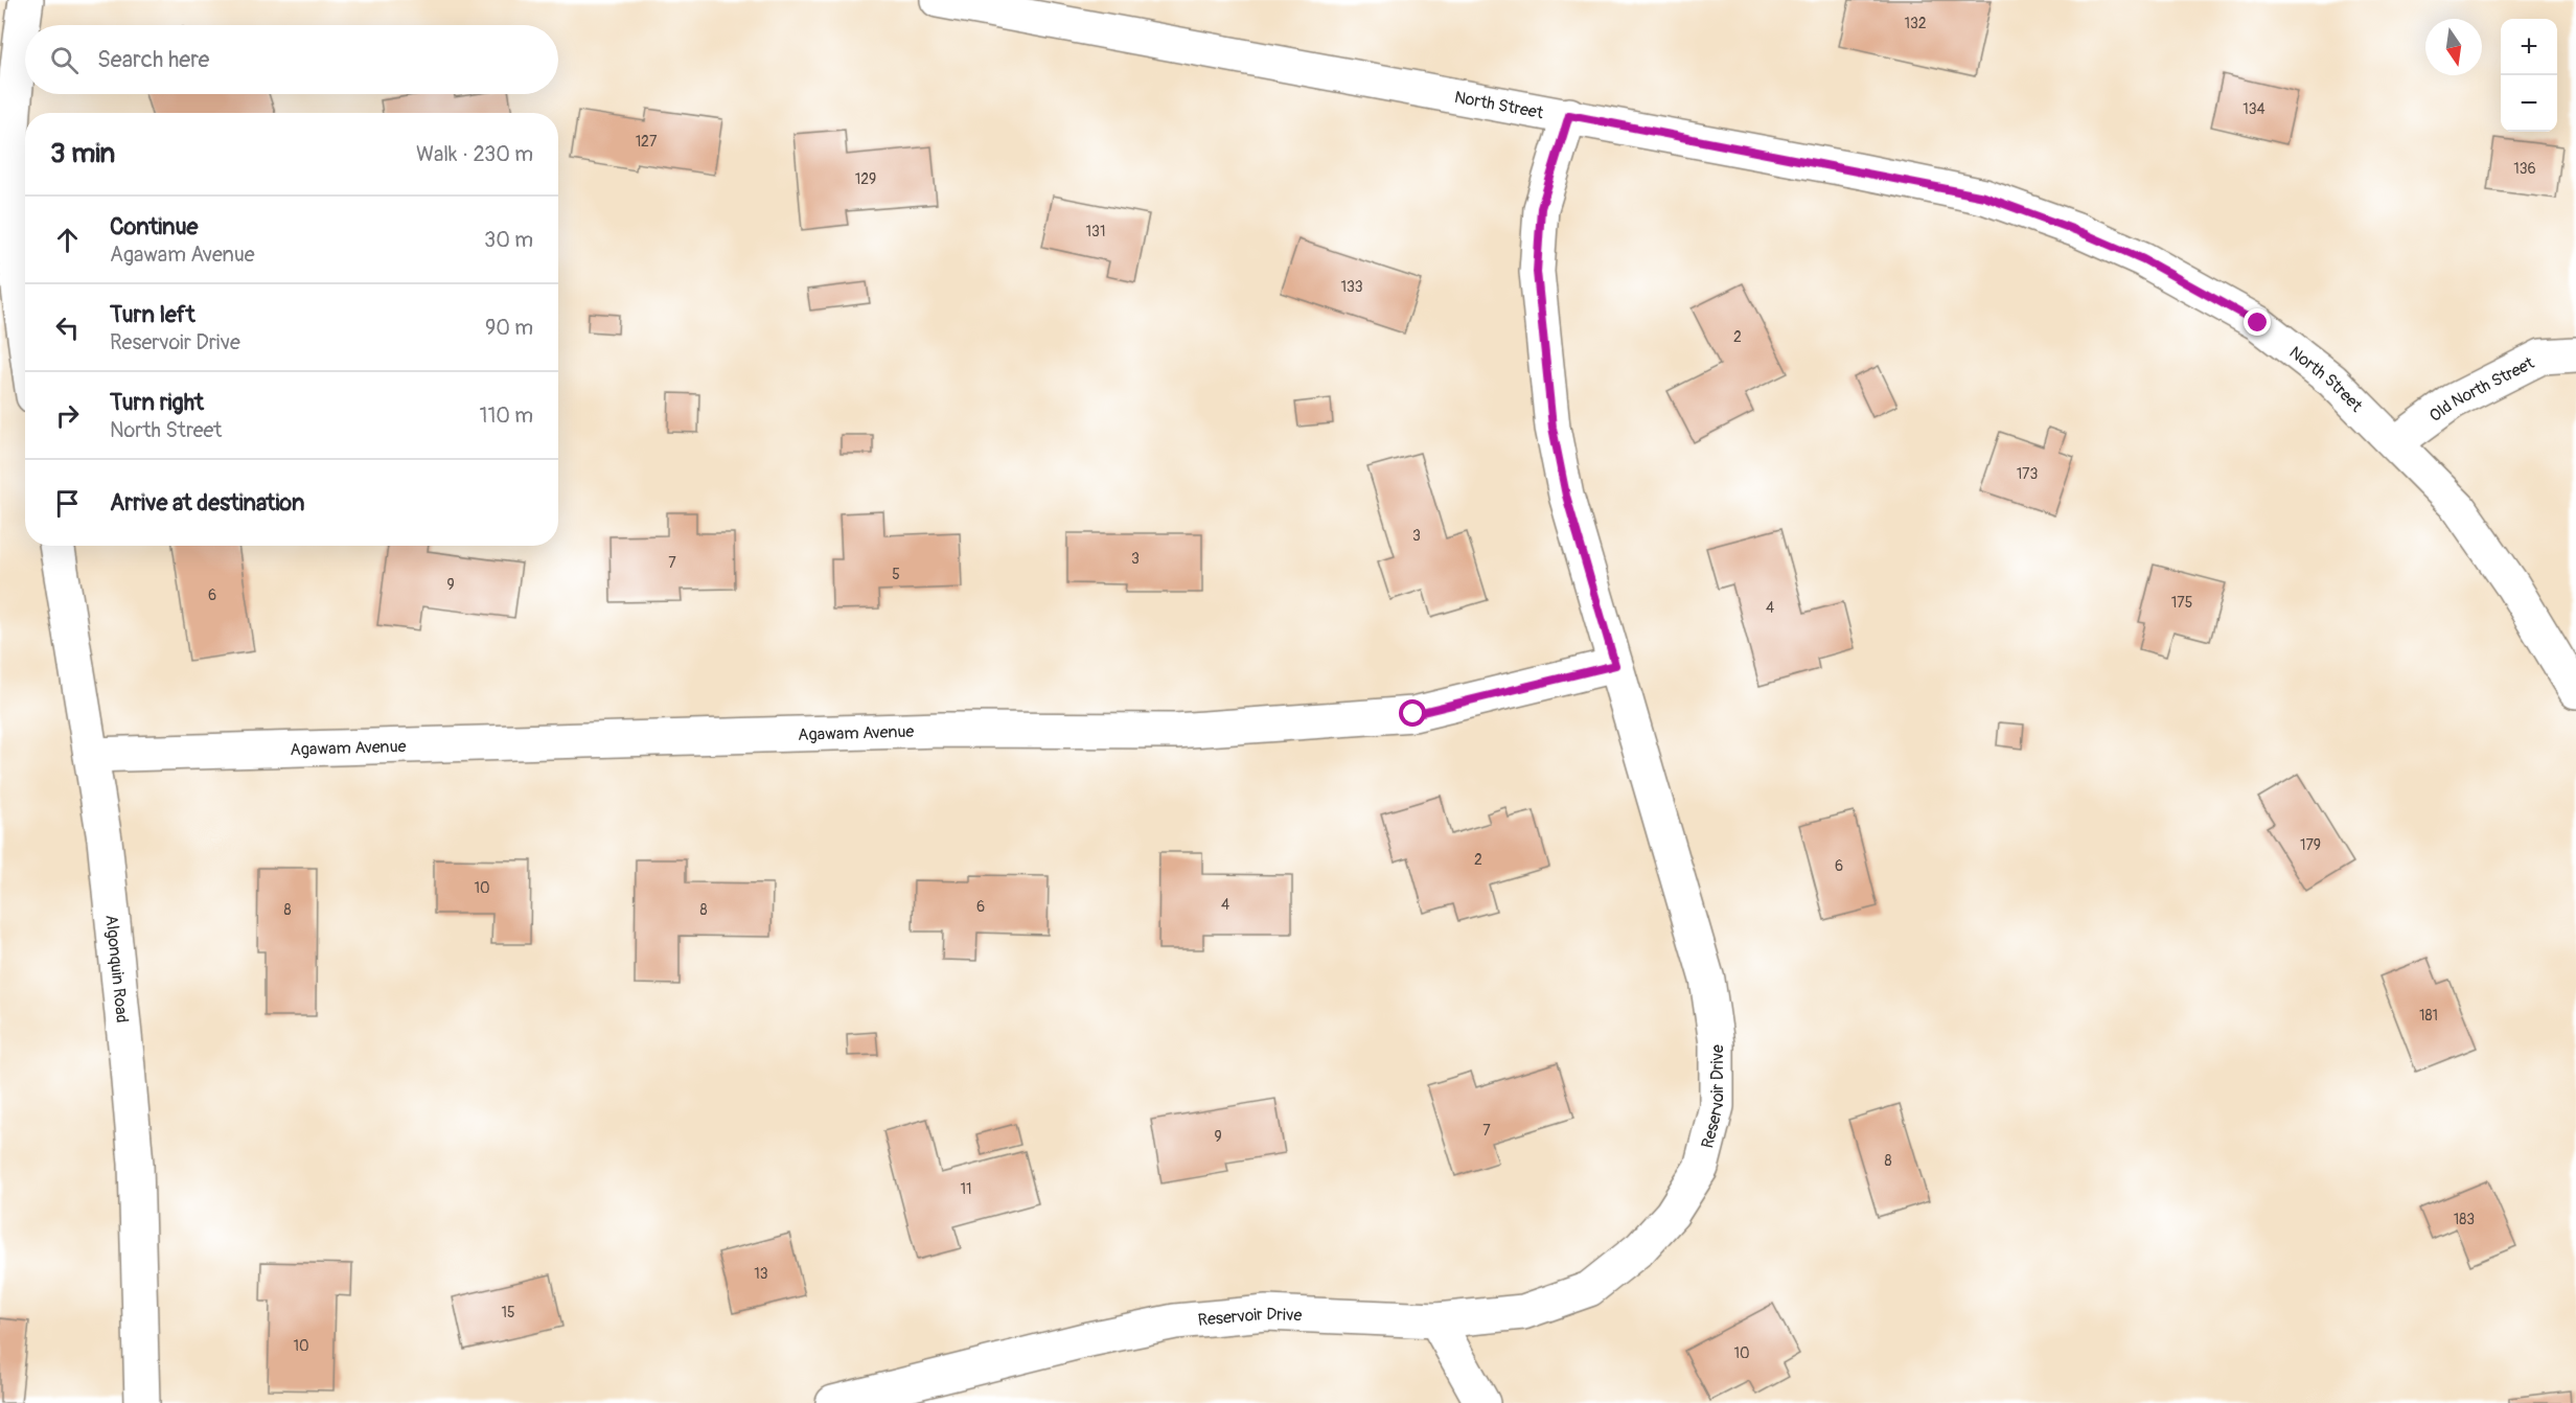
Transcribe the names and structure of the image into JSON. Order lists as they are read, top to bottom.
{
  "streets": {
    "street": [
      "North Street",
      "Old North Street",
      "Agawam Avenue",
      "Algonquin Road",
      "Reservoir Drive"
    ]
  },
  "crossings": [
    ["North Street", "Old North Street"],
    ["North Street", "Reservoir Drive"],
    ["Agawam Avenue", "Algonquin Road"],
    ["Agawam Avenue", "Reservoir Drive"]
  ],
  "house_numbers": [
    "132",
    "134",
    "127",
    "136",
    "129",
    "131",
    "133",
    "2",
    "173",
    "3",
    "3",
    "7",
    "5",
    "9",
    "6",
    "175",
    "4",
    "179",
    "2",
    "6",
    "10",
    "4",
    "6",
    "8",
    "8",
    "181",
    "7",
    "9",
    "8",
    "11",
    "183",
    "13",
    "15",
    "10",
    "10"
  ],
  "north": "bottom",
  "page": {
    "map_buttons": ["+", "−"],
    "search": "Search here",
    "heading": ["3 min", "Walk · 230 m"],
    "list": [
      ["Continue", "Agawam Avenue", "30 m"],
      ["Turn left", "Reservoir Drive", "90 m"],
      ["Turn right", "North Street", "110 m"],
      "Arrive at destination"
    ]
  }
}
